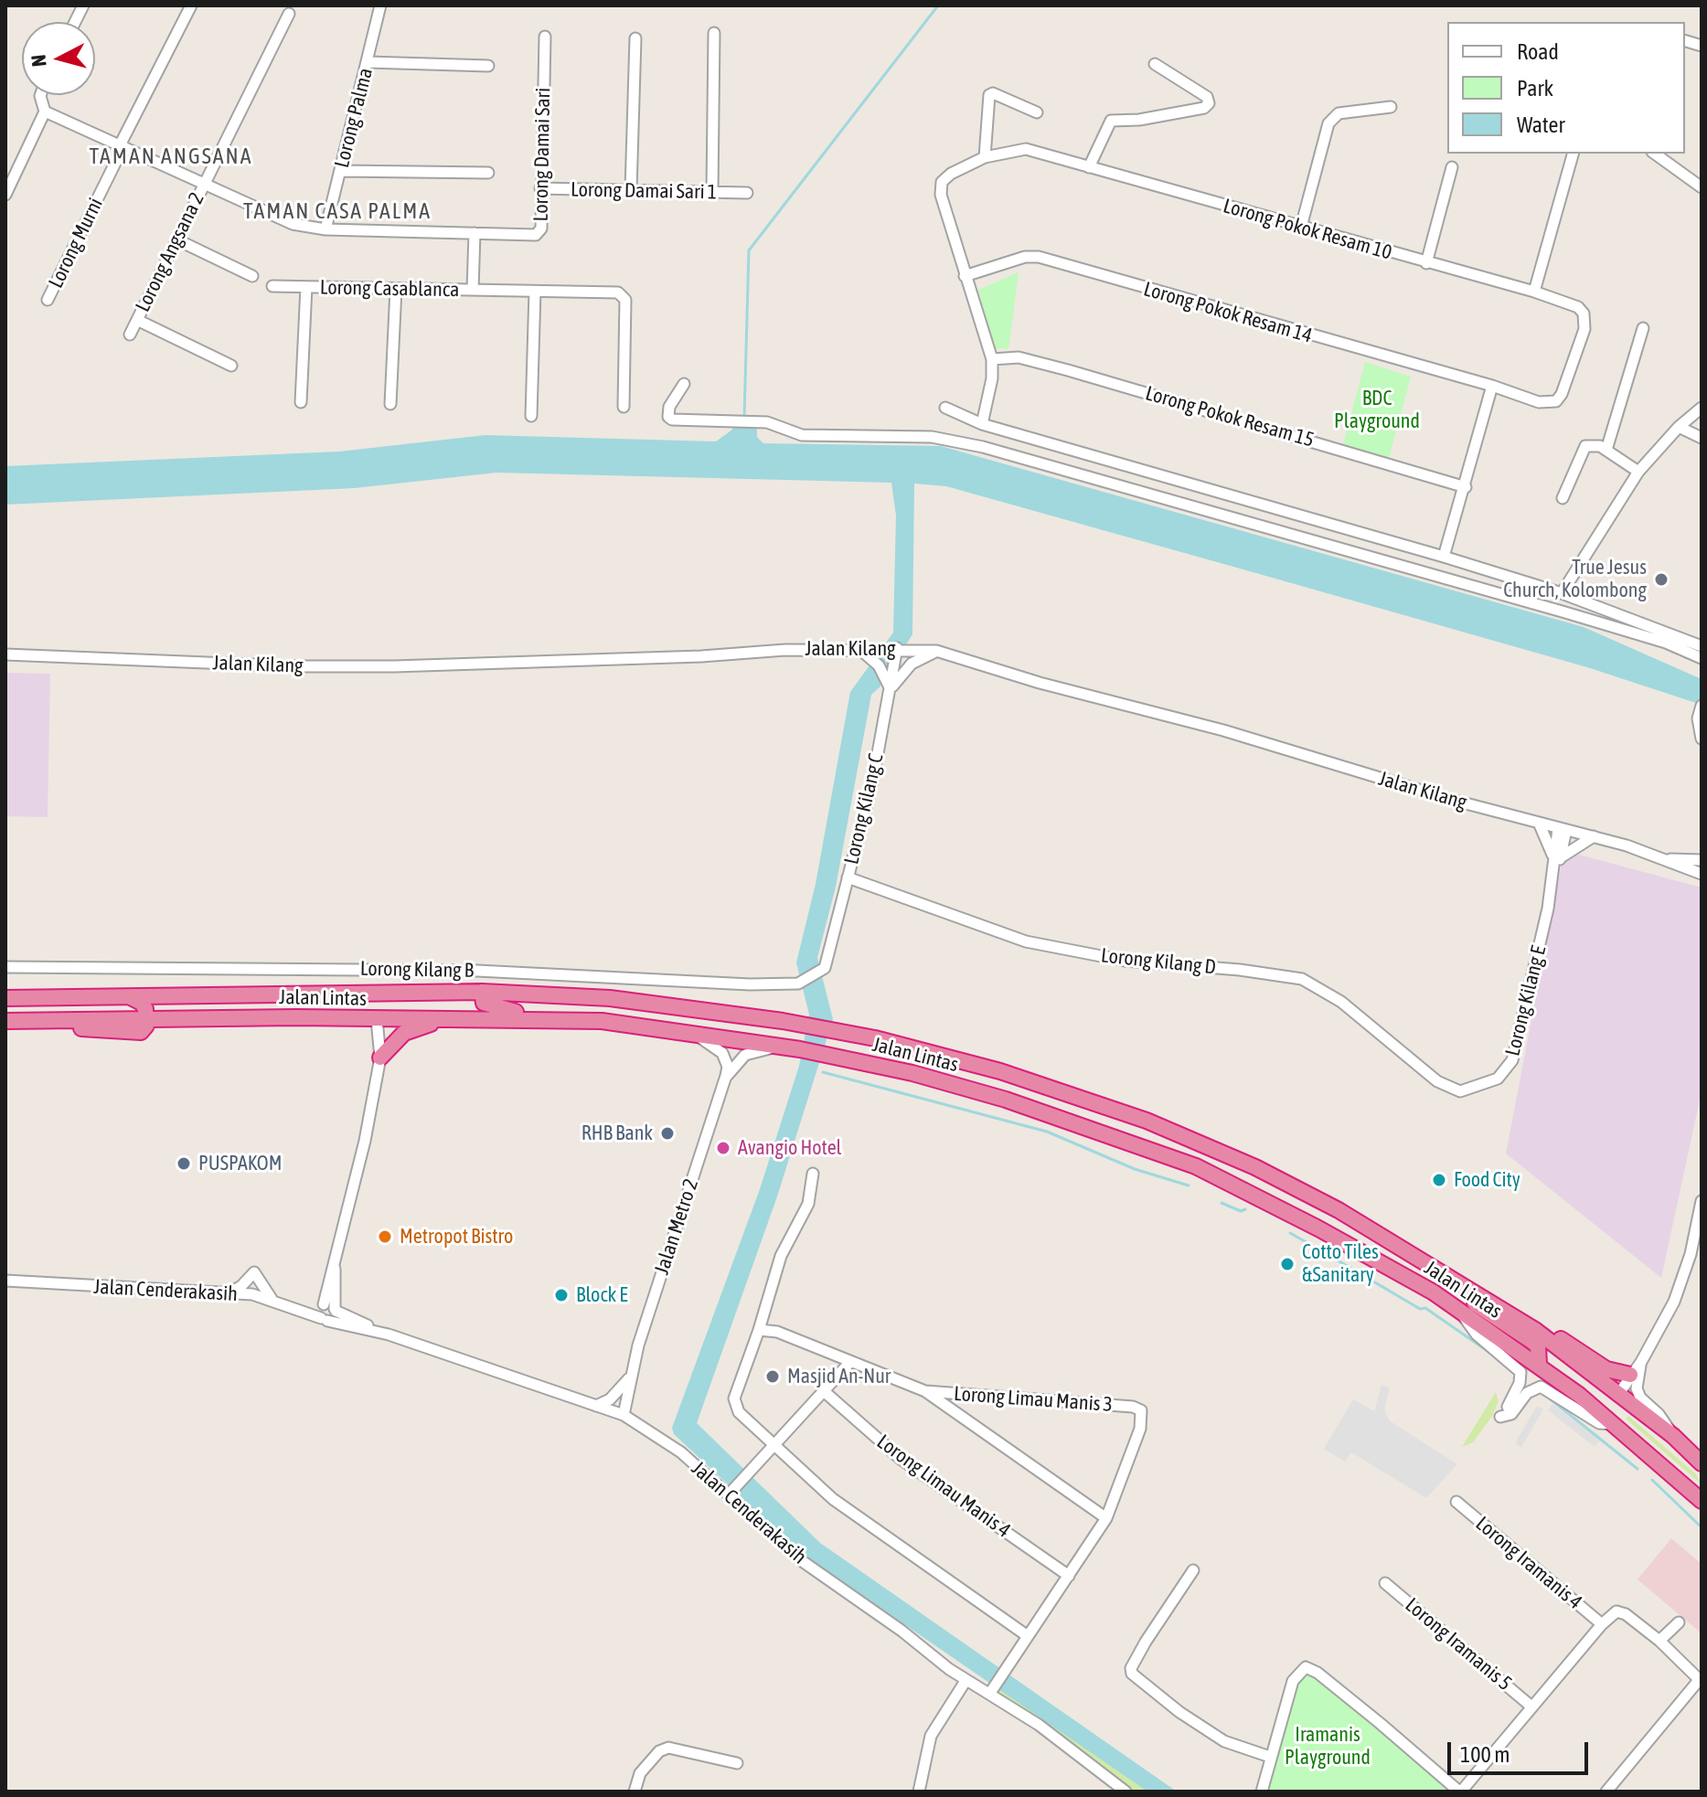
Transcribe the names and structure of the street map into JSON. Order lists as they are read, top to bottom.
{
  "streets": {
    "highway": ["Jalan Lintas"],
    "street": [
      "Lorong Palma",
      "Lorong Damai Sari",
      "Lorong Damai Sari 1",
      "Lorong Pokok Resam 10",
      "Lorong Murni",
      "Lorong Angsana 2",
      "Lorong Casablanca",
      "Lorong Pokok Resam 14",
      "Lorong Pokok Resam 15",
      "Jalan Kilang",
      "Lorong Kilang C",
      "Lorong Kilang D",
      "Lorong Kilang B",
      "Lorong Kilang E",
      "Jalan Metro 2",
      "Jalan Cenderakasih",
      "Lorong Limau Manis 3",
      "Lorong Limau Manis 4",
      "Lorong Iramanis 4",
      "Lorong Iramanis 5"
    ]
  },
  "crossings": [
    ["Lorong Palma", "Lorong Damai Sari"],
    ["Lorong Damai Sari", "Lorong Damai Sari 1"],
    ["Lorong Damai Sari", "Lorong Murni"],
    ["Lorong Damai Sari", "Lorong Angsana 2"],
    ["Lorong Damai Sari", "Lorong Casablanca"],
    ["Lorong Pokok Resam 10", "Lorong Pokok Resam 14"],
    ["Jalan Kilang", "Lorong Kilang C"],
    ["Jalan Kilang", "Lorong Kilang E"],
    ["Lorong Kilang C", "Lorong Kilang D"],
    ["Lorong Kilang C", "Lorong Kilang B"],
    ["Lorong Kilang D", "Lorong Kilang E"],
    ["Jalan Metro 2", "Jalan Cenderakasih"]
  ],
  "districts": ["TAMAN ANGSANA", "TAMAN CASA PALMA"],
  "parks": ["BDC Playground", "Iramanis Playground"],
  "places": [
    "True Jesus Church, Kolombong",
    "RHB Bank",
    "Avangio Hotel",
    "PUSPAKOM",
    "Food City",
    "Metropot Bistro",
    "Cotto Tiles &Sanitary",
    "Block E",
    "Masjid An-Nur"
  ],
  "legend": ["Road", "Park", "Water"],
  "scale_bar": "100 m",
  "north": "left"
}
